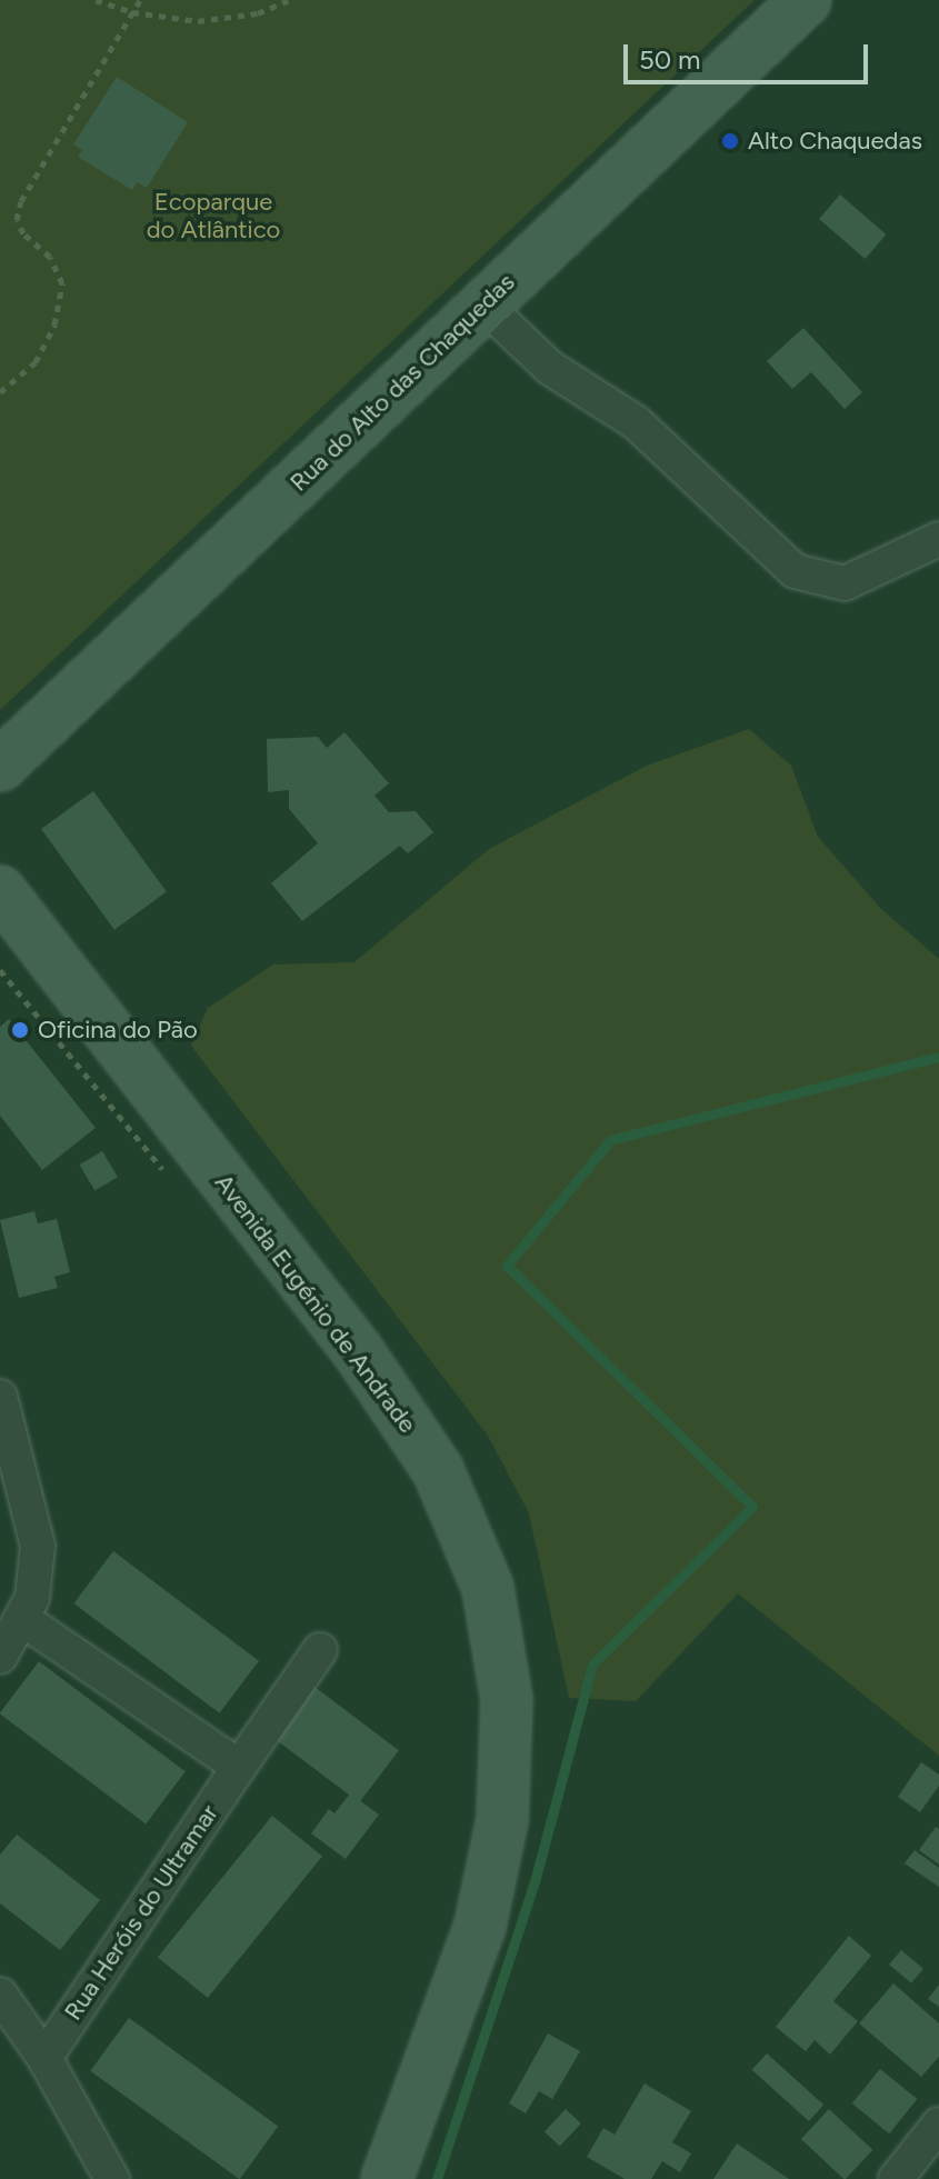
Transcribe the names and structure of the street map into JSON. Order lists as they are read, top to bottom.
{
  "streets": {
    "main road": ["Rua do Alto das Chaquedas", "Avenida Eugénio de Andrade"],
    "street": ["Rua Heróis do Ultramar"]
  },
  "parks": ["Ecoparque do Atlântico"],
  "places": ["Alto Chaquedas", "Oficina do Pão"],
  "scale_bar": "50 m"
}
